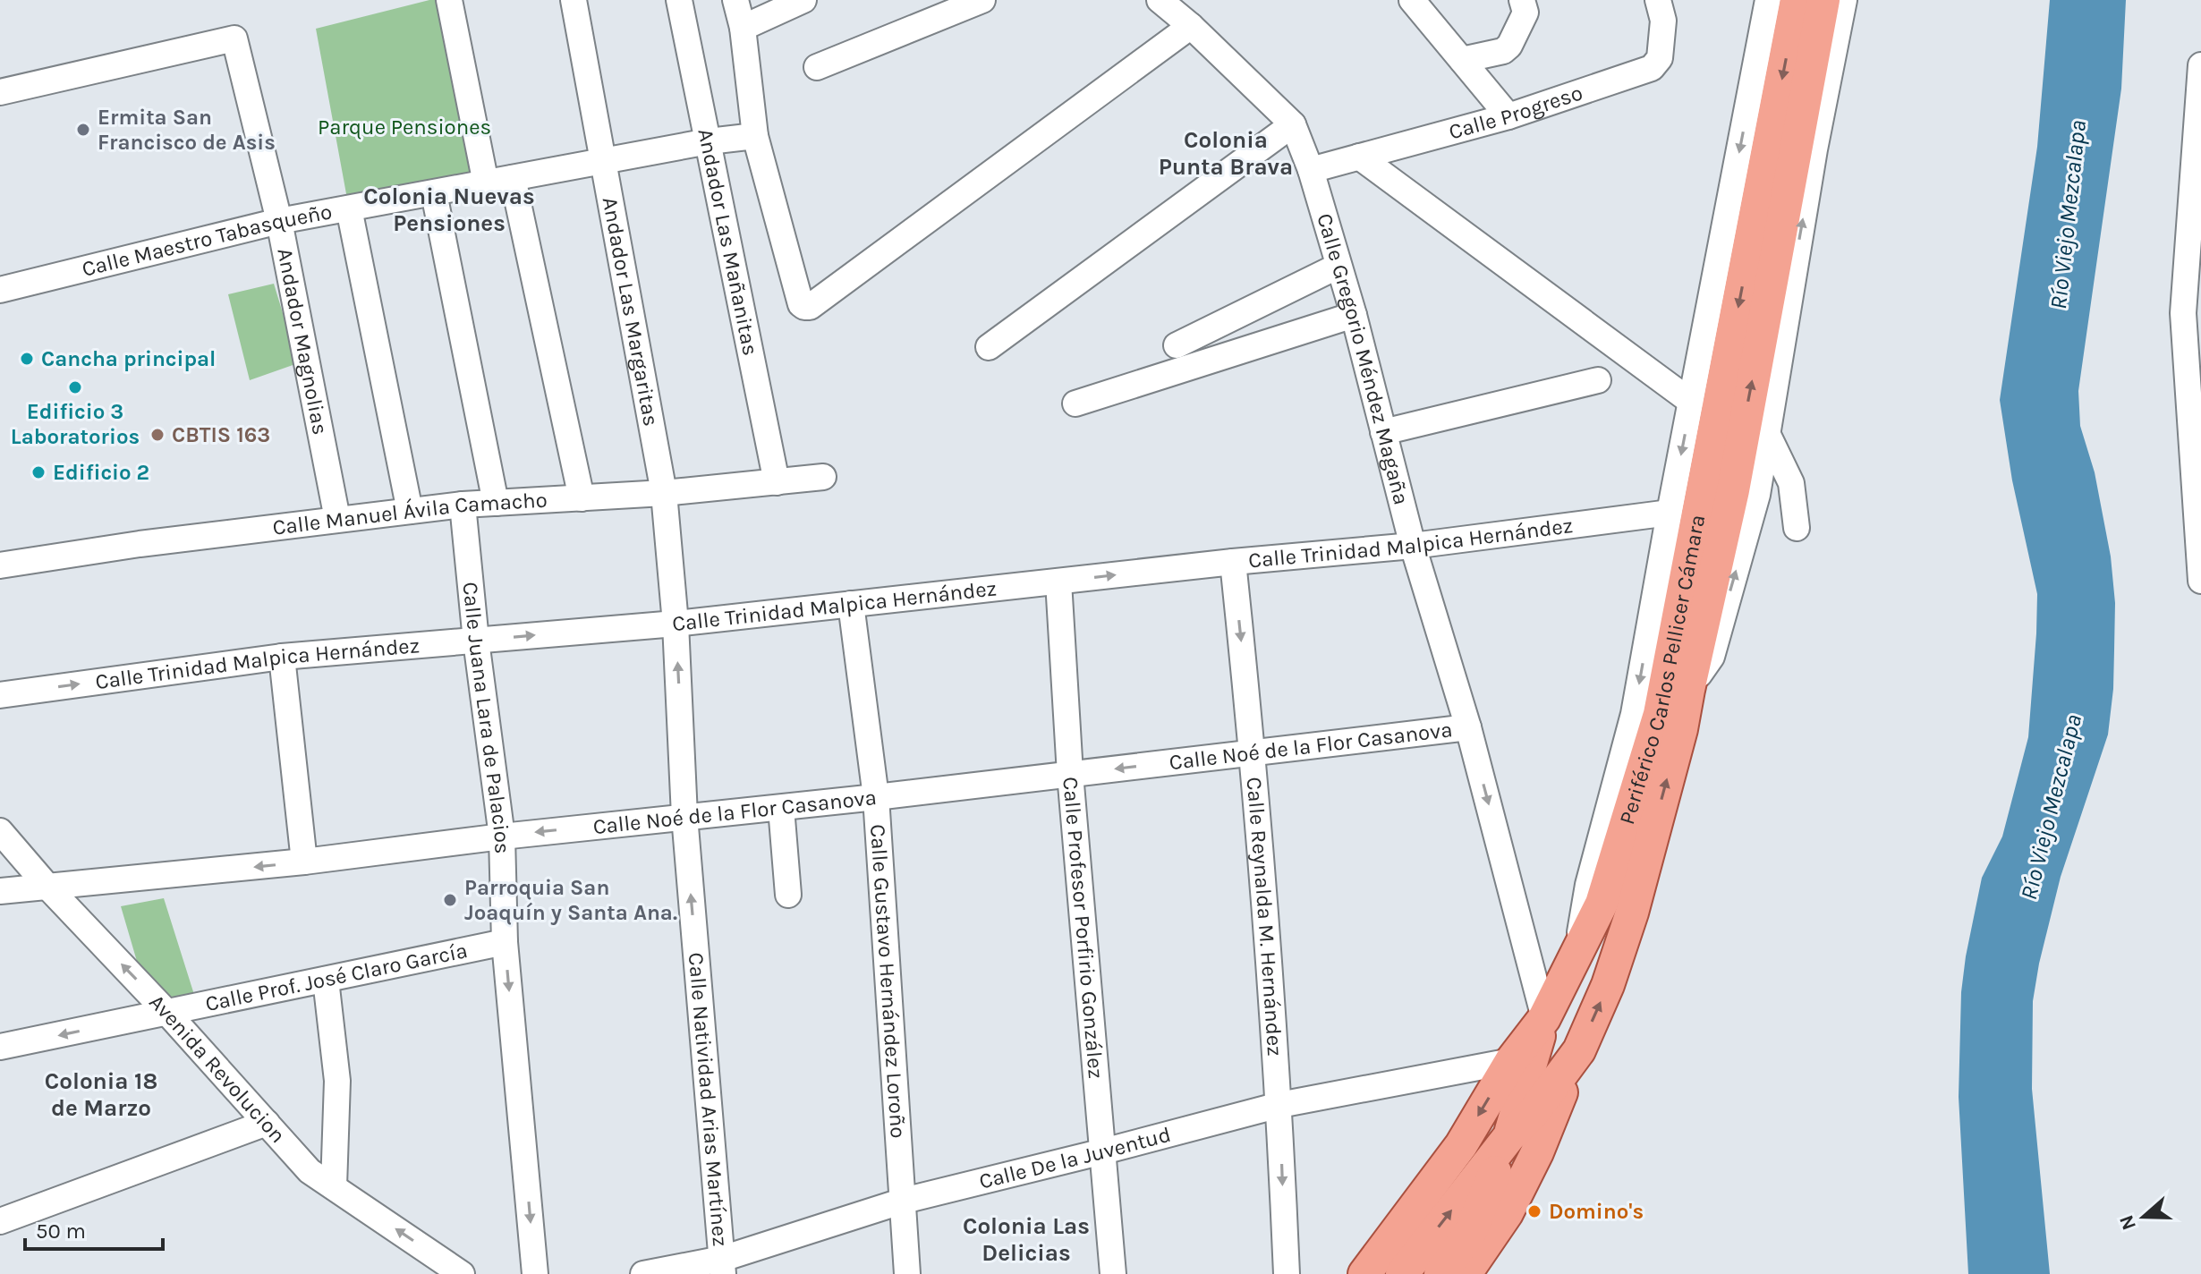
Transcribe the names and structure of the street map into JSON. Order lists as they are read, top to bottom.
{
  "streets": {
    "main road": ["Periférico Carlos Pellicer Cámara"],
    "street": [
      "Calle Progreso",
      "Calle Maestro Tabasqueño",
      "Andador Las Mañanitas",
      "Andador Las Margaritas",
      "Andador Magnolias",
      "Calle Gregorio Méndez Magaña",
      "Calle Manuel Ávila Camacho",
      "Calle Trinidad Malpica Hernández",
      "Calle Juana Lara de Palacios",
      "Calle Noé de la Flor Casanova",
      "Calle Reynalda M. Hernández",
      "Calle Profesor Porfirio González",
      "Calle Prof. José Claro García",
      "Calle Gustavo Hernández Loroño",
      "Avenida Revolucion",
      "Calle Natividad Arias Martínez",
      "Calle De la Juventud"
    ]
  },
  "crossings": [
    ["Calle Progreso", "Calle Gregorio Méndez Magaña"],
    ["Calle Maestro Tabasqueño", "Andador Las Mañanitas"],
    ["Calle Maestro Tabasqueño", "Andador Las Margaritas"],
    ["Calle Maestro Tabasqueño", "Andador Magnolias"],
    ["Andador Las Mañanitas", "Calle Manuel Ávila Camacho"],
    ["Andador Las Margaritas", "Calle Manuel Ávila Camacho"],
    ["Andador Las Margaritas", "Calle Trinidad Malpica Hernández"],
    ["Andador Las Margaritas", "Calle Natividad Arias Martínez"],
    ["Andador Magnolias", "Calle Manuel Ávila Camacho"],
    ["Calle Gregorio Méndez Magaña", "Calle Trinidad Malpica Hernández"],
    ["Calle Gregorio Méndez Magaña", "Periférico Carlos Pellicer Cámara"],
    ["Calle Gregorio Méndez Magaña", "Calle Noé de la Flor Casanova"],
    ["Calle Manuel Ávila Camacho", "Calle Juana Lara de Palacios"],
    ["Calle Trinidad Malpica Hernández", "Calle Juana Lara de Palacios"],
    ["Calle Trinidad Malpica Hernández", "Calle Reynalda M. Hernández"],
    ["Calle Trinidad Malpica Hernández", "Calle Profesor Porfirio González"],
    ["Calle Trinidad Malpica Hernández", "Calle Gustavo Hernández Loroño"],
    ["Calle Trinidad Malpica Hernández", "Calle Natividad Arias Martínez"],
    ["Periférico Carlos Pellicer Cámara", "Calle De la Juventud"],
    ["Calle Juana Lara de Palacios", "Calle Noé de la Flor Casanova"],
    ["Calle Juana Lara de Palacios", "Calle Prof. José Claro García"],
    ["Calle Noé de la Flor Casanova", "Calle Reynalda M. Hernández"],
    ["Calle Noé de la Flor Casanova", "Calle Profesor Porfirio González"],
    ["Calle Noé de la Flor Casanova", "Calle Gustavo Hernández Loroño"],
    ["Calle Noé de la Flor Casanova", "Avenida Revolucion"],
    ["Calle Noé de la Flor Casanova", "Calle Natividad Arias Martínez"],
    ["Calle Reynalda M. Hernández", "Calle De la Juventud"],
    ["Calle Profesor Porfirio González", "Calle De la Juventud"],
    ["Calle Prof. José Claro García", "Avenida Revolucion"],
    ["Calle Gustavo Hernández Loroño", "Calle De la Juventud"],
    ["Calle Natividad Arias Martínez", "Calle De la Juventud"]
  ],
  "one_way": [
    "Calle Trinidad Malpica Hernández",
    "Calle Noé de la Flor Casanova",
    "Calle Reynalda M. Hernández",
    "Avenida Revolucion",
    "Calle Natividad Arias Martínez"
  ],
  "districts": [
    "Colonia Punta Brava",
    "Colonia Nuevas Pensiones",
    "Colonia 18 de Marzo",
    "Colonia Las Delicias"
  ],
  "water": ["Río Viejo Mezcalapa"],
  "parks": ["Parque Pensiones"],
  "places": [
    "Ermita San Francisco de Asis",
    "Cancha principal",
    "Edificio 3 Laboratorios",
    "CBTIS 163",
    "Edificio 2",
    "Parroquia San Joaquín y Santa Ana.",
    "Domino's"
  ],
  "scale_bar": "50 m",
  "north": "left"
}
